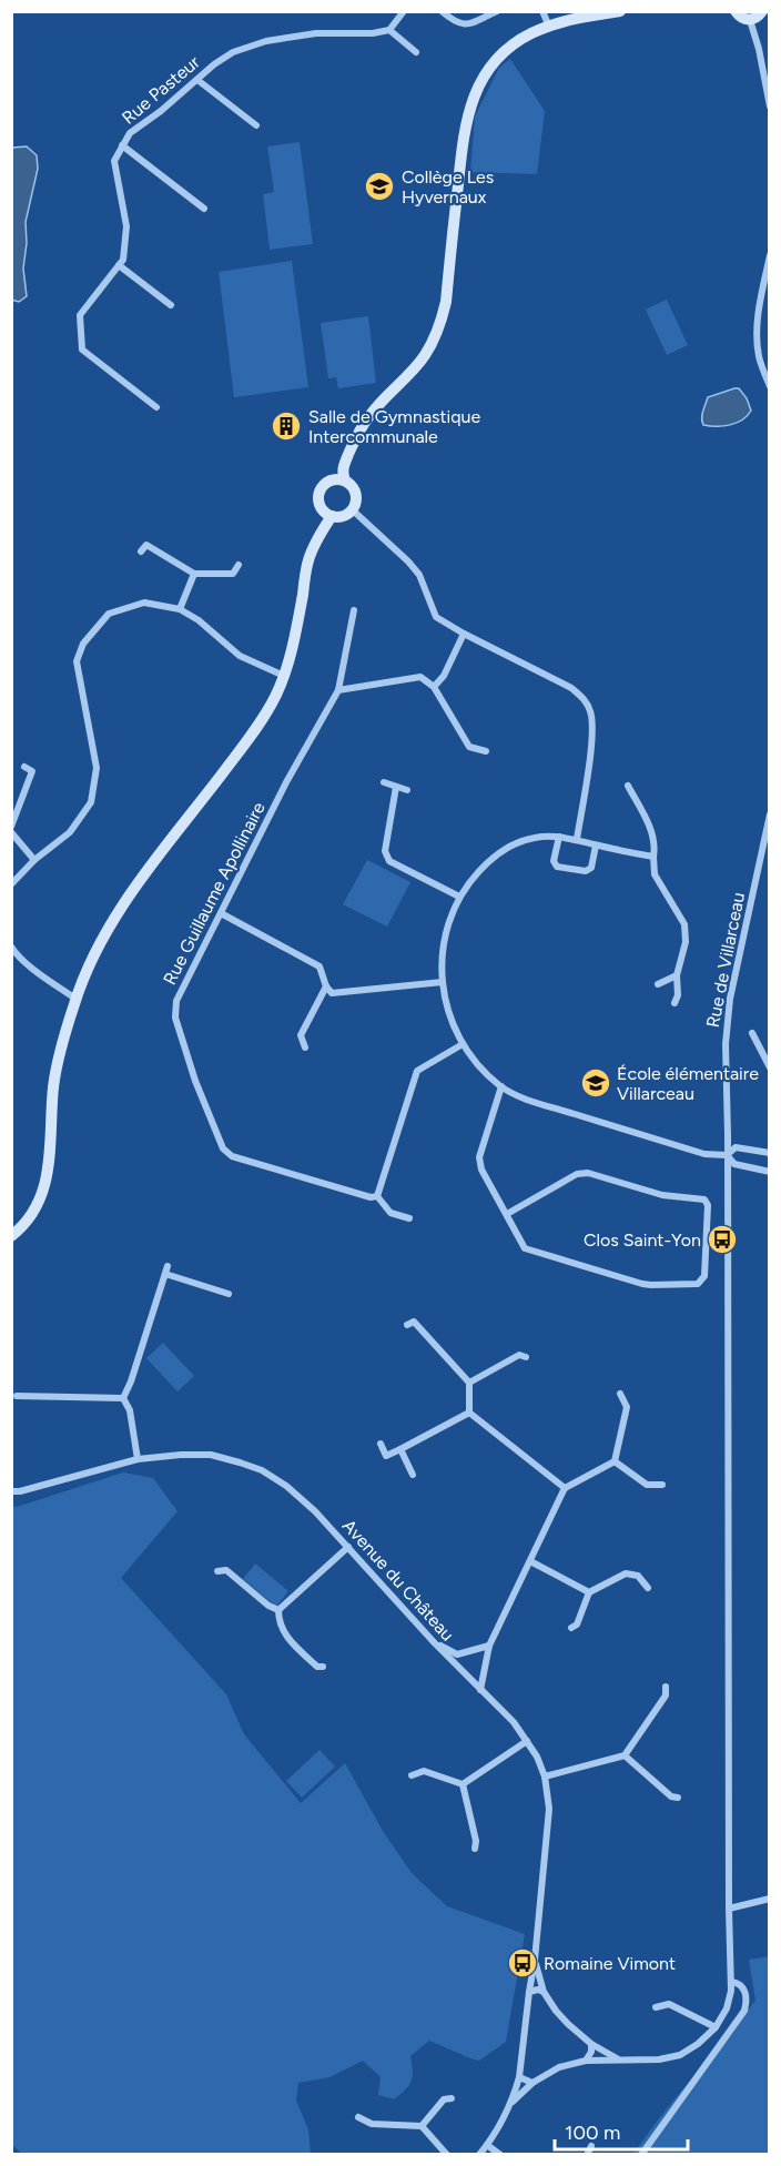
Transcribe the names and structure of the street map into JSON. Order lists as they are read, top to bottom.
{
  "streets": {
    "street": [
      "Rue Pasteur",
      "Rue Guillaume Apollinaire",
      "Rue de Villarceau",
      "Avenue du Château"
    ]
  },
  "places": {
    "school or university": ["Collège Les Hyvernaux", "École élémentaire Villarceau"],
    "building": ["Salle de Gymnastique Intercommunale"],
    "bus stop": ["Clos Saint-Yon", "Romaine Vimont"]
  },
  "scale_bar": "100 m"
}
